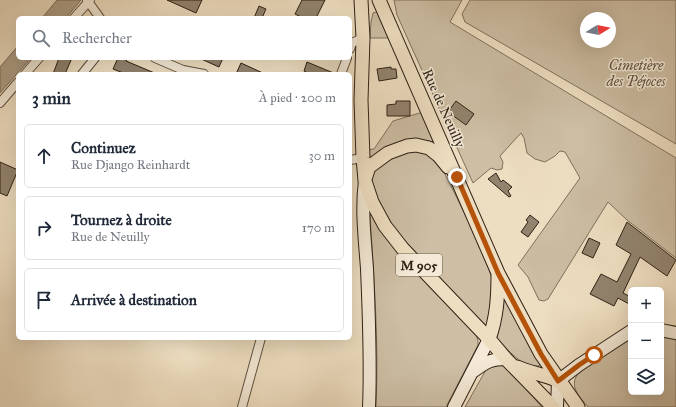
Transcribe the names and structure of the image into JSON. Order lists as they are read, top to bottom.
{
  "streets": {
    "main road": ["Rue de Neuilly", "M 905"]
  },
  "crossings": [
    ["Rue de Neuilly", "M 905"]
  ],
  "parks": ["Cimetière des Péjoces"],
  "north": "right",
  "page": {
    "search": "Rechercher",
    "heading": ["3 min", "À pied · 200 m"],
    "list": [
      ["Continuez", "Rue Django Reinhardt", "30 m"],
      ["Tournez à droite", "Rue de Neuilly", "170 m"],
      "Arrivée à destination"
    ],
    "map_buttons": ["+", "−"]
  }
}
